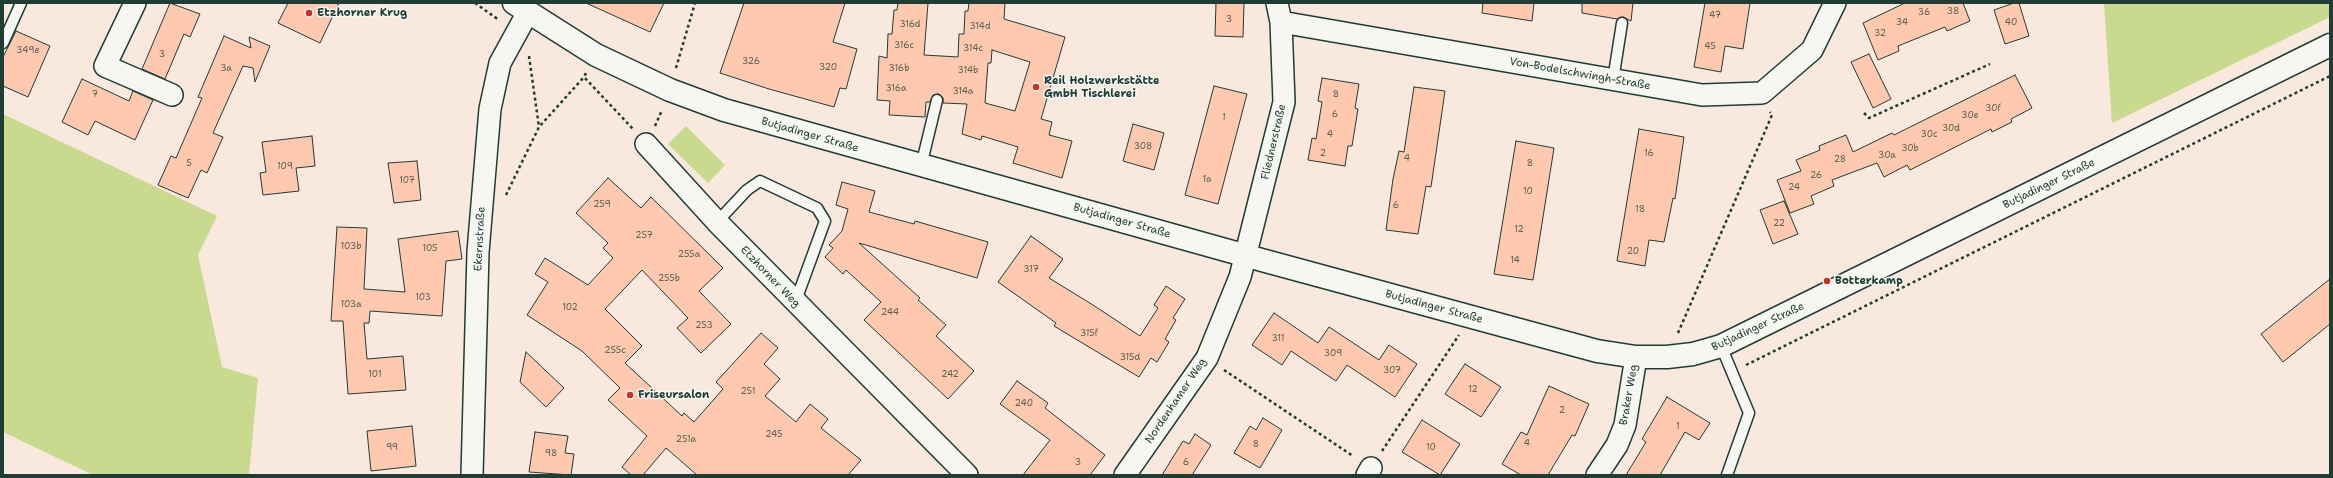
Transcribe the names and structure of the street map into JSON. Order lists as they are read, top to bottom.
{
  "streets": {
    "street": [
      "Von-Bodelschwingh-Straße",
      "Butjadinger Straße",
      "Fliednerstraße",
      "Ekernstraße",
      "Etzhorner Weg",
      "Braker Weg",
      "Nordenhamer Weg"
    ]
  },
  "crossings": [
    ["Von-Bodelschwingh-Straße", "Fliednerstraße"],
    ["Butjadinger Straße", "Fliednerstraße"],
    ["Butjadinger Straße", "Ekernstraße"],
    ["Butjadinger Straße", "Braker Weg"],
    ["Butjadinger Straße", "Nordenhamer Weg"],
    ["Fliednerstraße", "Nordenhamer Weg"]
  ],
  "places": [
    "Etzhorner Krug",
    "Reil Holzwerkstätte GmbH Tischlerei",
    "Botterkamp",
    "Friseursalon"
  ],
  "house_numbers": [
    "38",
    "36",
    "47",
    "3",
    "34",
    "40",
    "316d",
    "314d",
    "32",
    "316c",
    "45",
    "314c",
    "349e",
    "3",
    "326",
    "320",
    "3a",
    "316b",
    "314b",
    "316a",
    "314a",
    "7",
    "8",
    "30f",
    "6",
    "30e",
    "1",
    "30d",
    "4",
    "30c",
    "308",
    "30b",
    "2",
    "16",
    "30a",
    "4",
    "28",
    "5",
    "8",
    "109",
    "26",
    "1a",
    "107",
    "24",
    "10",
    "259",
    "6",
    "18",
    "22",
    "12",
    "257",
    "103b",
    "105",
    "20",
    "255a",
    "14",
    "317",
    "255b",
    "103",
    "103a",
    "102",
    "244",
    "253",
    "315f",
    "311",
    "255c",
    "309",
    "315d",
    "307",
    "101",
    "242",
    "12",
    "251",
    "240",
    "2",
    "1",
    "245",
    "251a",
    "4",
    "8",
    "99",
    "10",
    "98",
    "3",
    "6"
  ]
}
